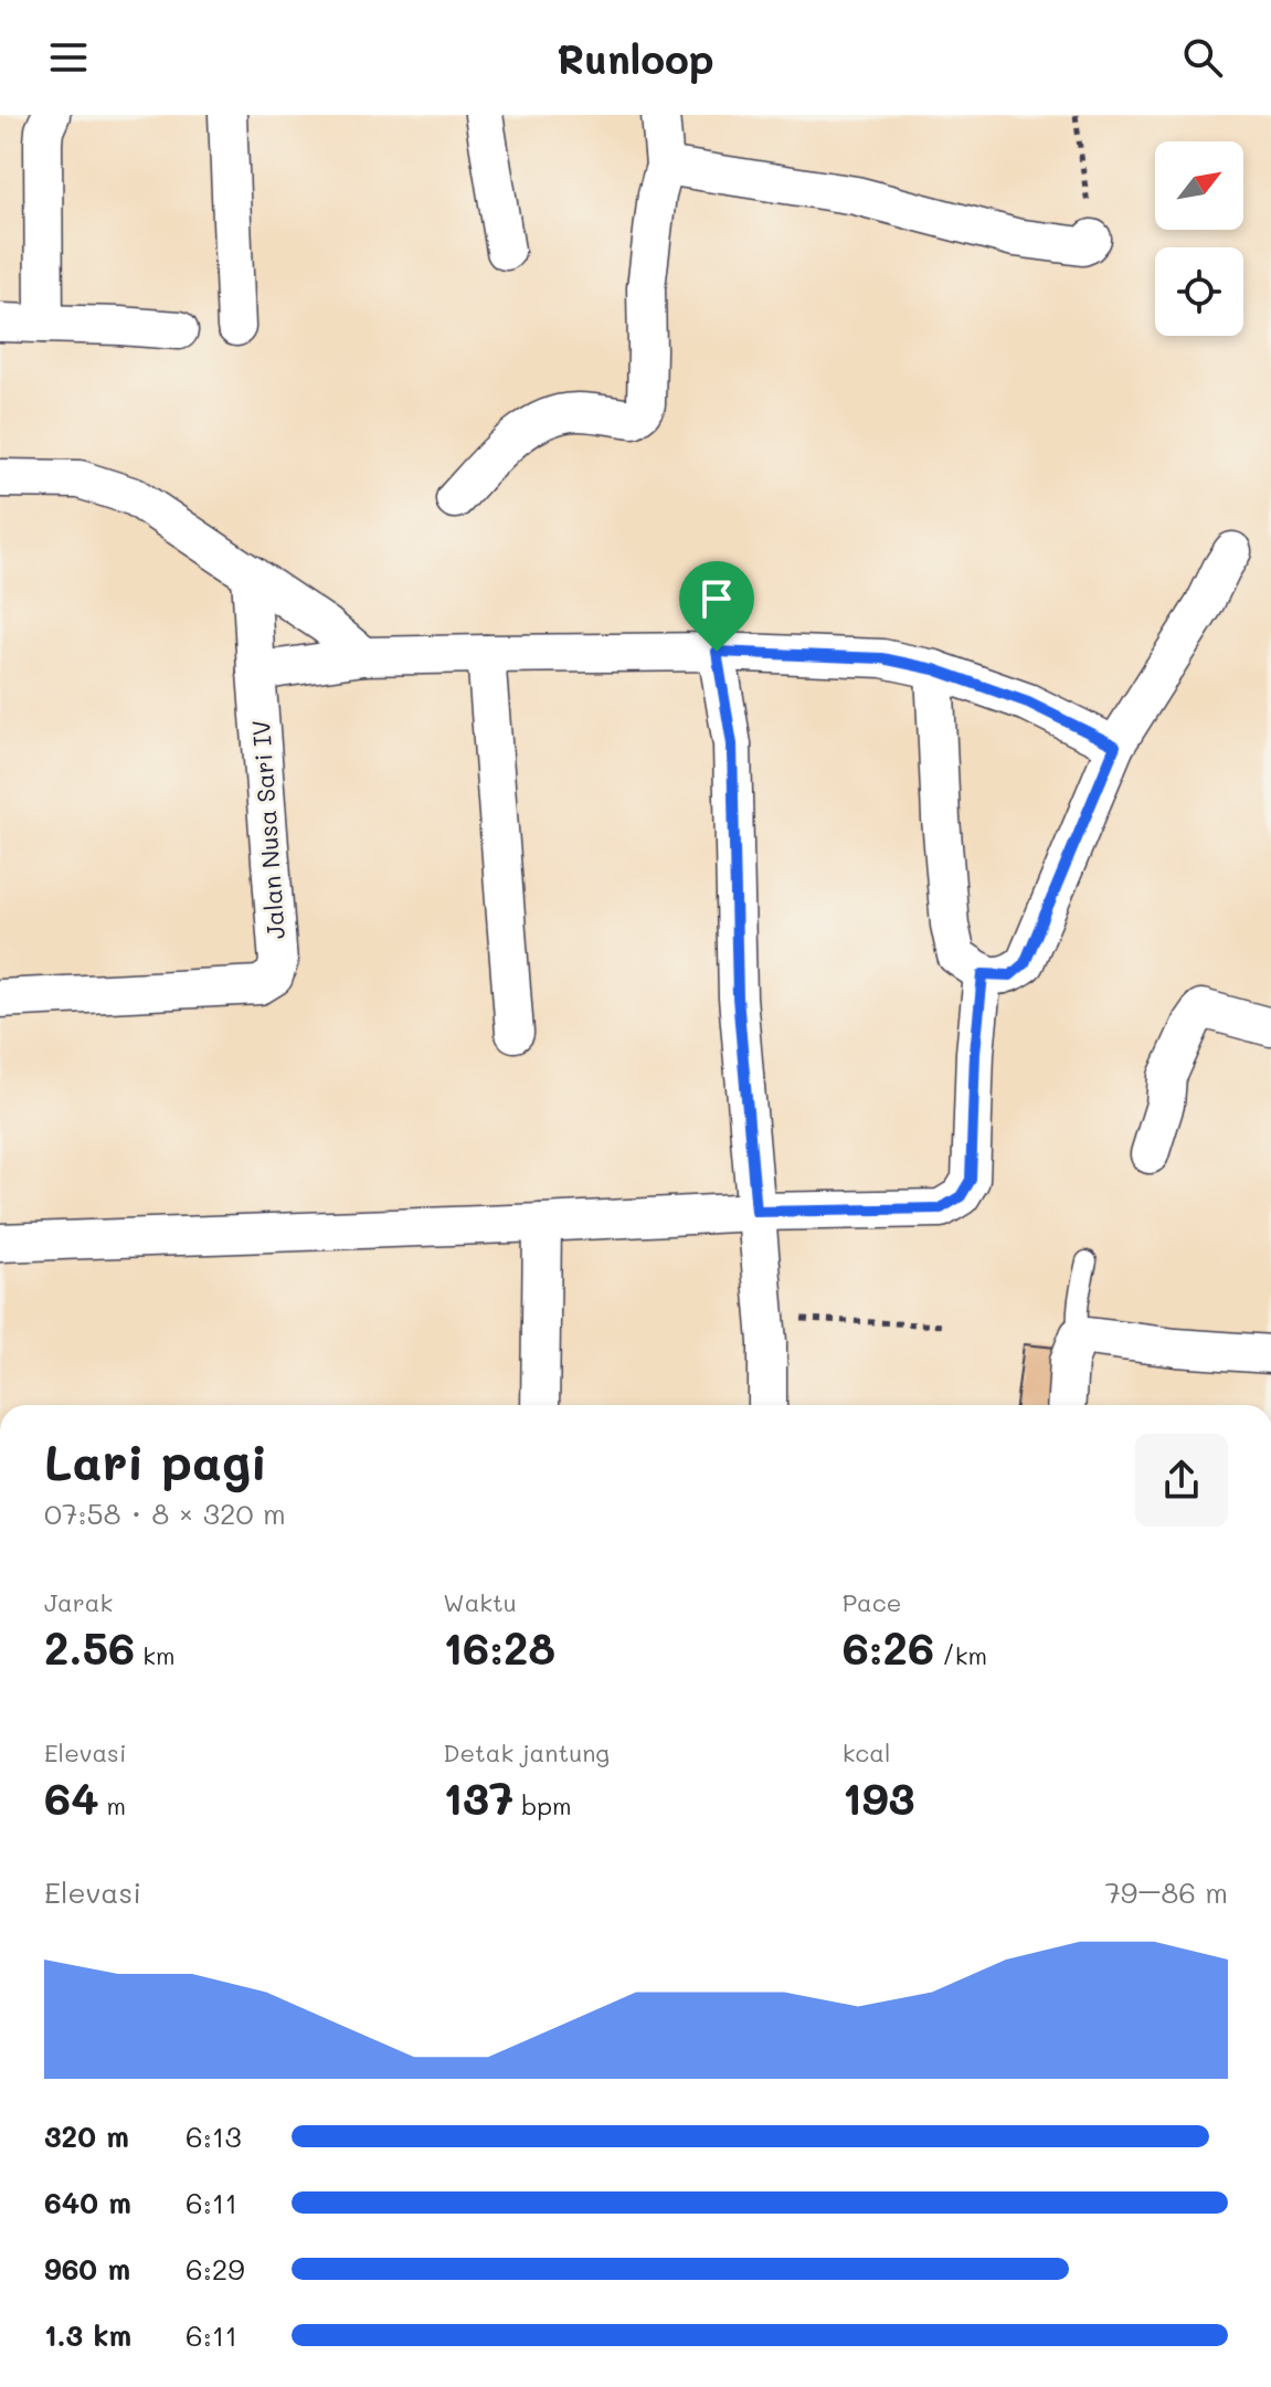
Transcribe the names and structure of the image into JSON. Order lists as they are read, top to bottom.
{
  "streets": {
    "street": ["Jalan Nusa Sari IV"]
  },
  "north": "top right",
  "page": {
    "header": "Runloop",
    "heading": ["Lari pagi", "07:58 · 8 × 320 m"],
    "stats": [
      ["Jarak", "2.56 km"],
      ["Waktu", "16:28"],
      ["Pace", "6:26 /km"],
      ["Elevasi", "64 m"],
      ["Detak jantung", "137 bpm"],
      ["kcal", "193"]
    ],
    "chart": ["Elevasi", "79–86 m"],
    "list": [
      {
        "name": "320 m",
        "note": "6:13"
      },
      {
        "name": "640 m",
        "note": "6:11"
      },
      {
        "name": "960 m",
        "note": "6:29"
      },
      {
        "name": "1.3 km",
        "note": "6:11"
      }
    ]
  }
}
